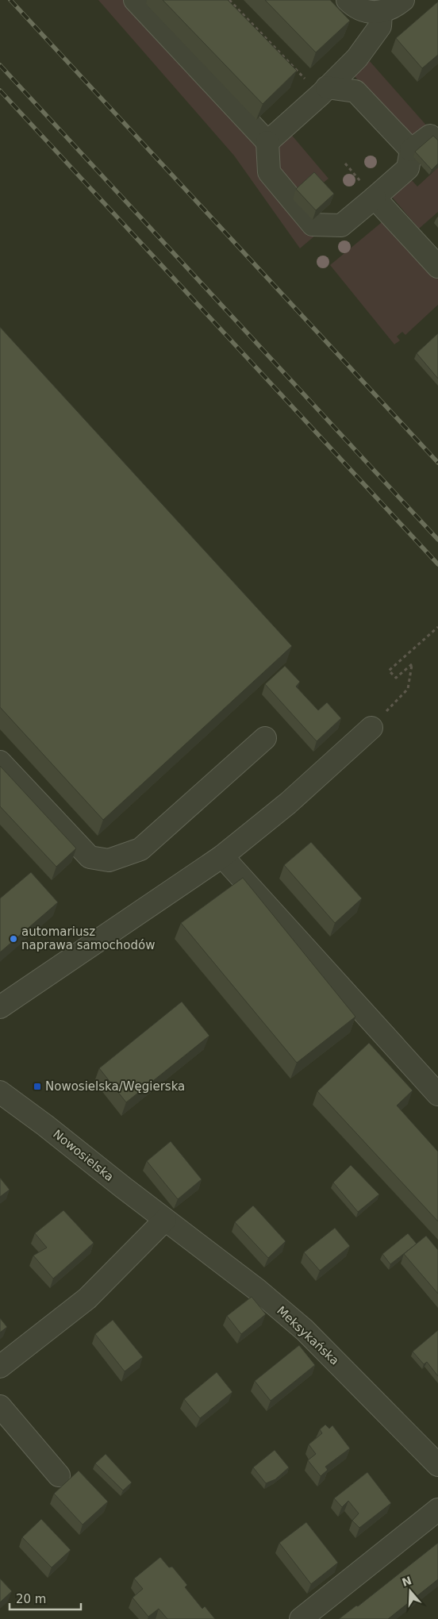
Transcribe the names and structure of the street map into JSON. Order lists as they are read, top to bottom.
{
  "streets": {
    "street": ["Nowosielska", "Meksykańska"]
  },
  "crossings": [
    ["Nowosielska", "Meksykańska"]
  ],
  "places": {
    "other": ["automariusz naprawa samochodów"],
    "transit": ["Nowosielska/Węgierska"]
  },
  "scale_bar": "20 m",
  "north": "top"
}
